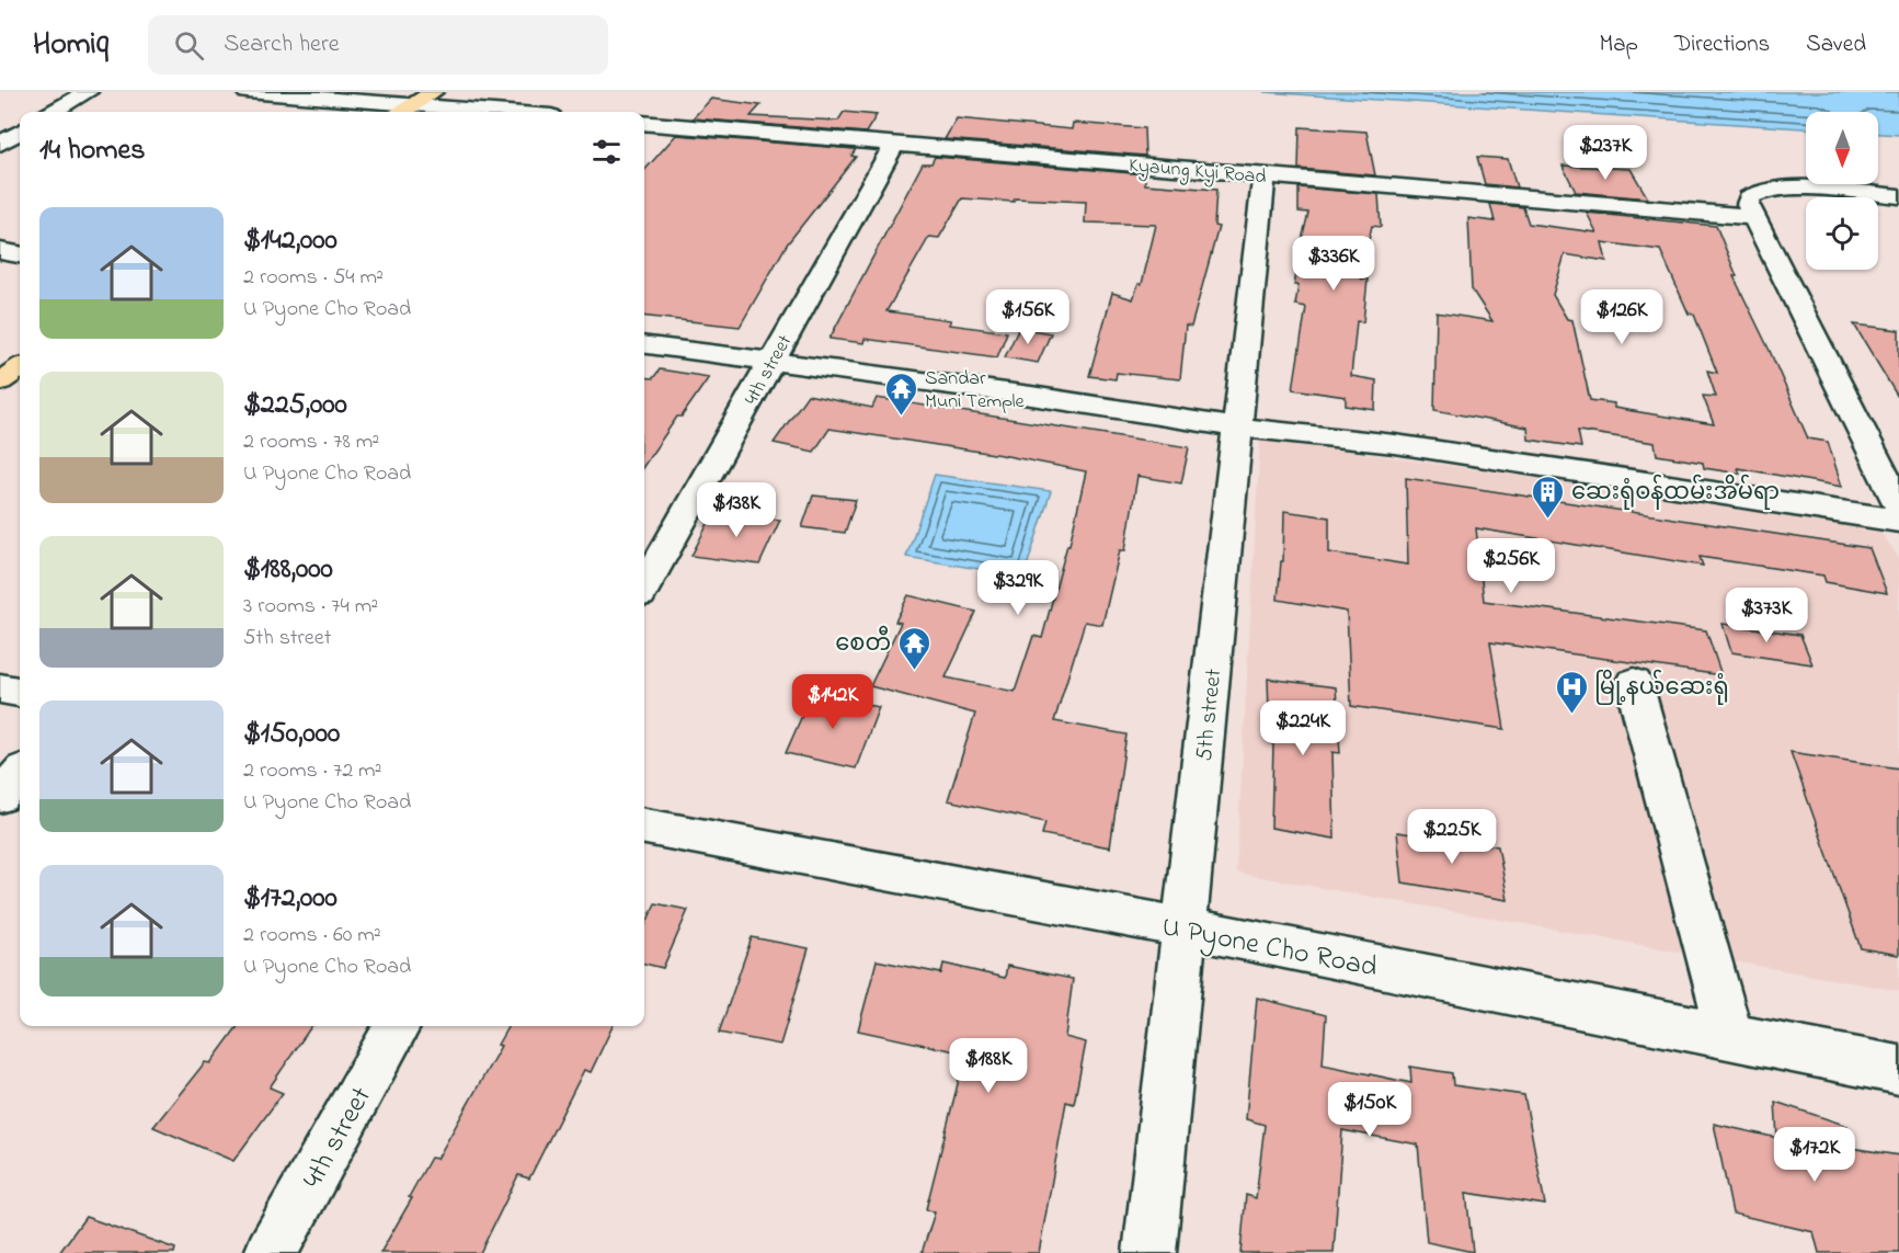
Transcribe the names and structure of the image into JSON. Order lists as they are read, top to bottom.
{
  "streets": {
    "street": [
      "Kyaung Kyi Road",
      "4th street",
      "5th street",
      "U Pyone Cho Road"
    ]
  },
  "crossings": [
    ["Kyaung Kyi Road", "4th street"],
    ["Kyaung Kyi Road", "5th street"],
    ["5th street", "U Pyone Cho Road"]
  ],
  "places": {
    "temple": ["Sandar Muni Temple", "စေတီ"],
    "building": ["ဆေးရုံဝန်ထမ်းအိမ်ရာ"],
    "hospital": ["မြို့နယ်ဆေးရုံ"]
  },
  "north": "bottom",
  "page": {
    "header": "Homiq",
    "search": "Search here",
    "nav": ["Map", "Directions", "Saved"],
    "heading": "14 homes",
    "price": [
      "$237K",
      "$336K",
      "$156K",
      "$126K",
      "$138K",
      "$256K",
      "$329K",
      "$373K",
      "$142K",
      "$224K",
      "$225K",
      "$188K",
      "$150K",
      "$172K"
    ],
    "list": [
      {
        "name": "$142,000",
        "note": "2 rooms · 54 m² · U Pyone Cho Road"
      },
      {
        "name": "$225,000",
        "note": "2 rooms · 78 m² · U Pyone Cho Road"
      },
      {
        "name": "$188,000",
        "note": "3 rooms · 74 m² · 5th street"
      },
      {
        "name": "$150,000",
        "note": "2 rooms · 72 m² · U Pyone Cho Road"
      },
      {
        "name": "$172,000",
        "note": "2 rooms · 60 m² · U Pyone Cho Road"
      }
    ]
  }
}
